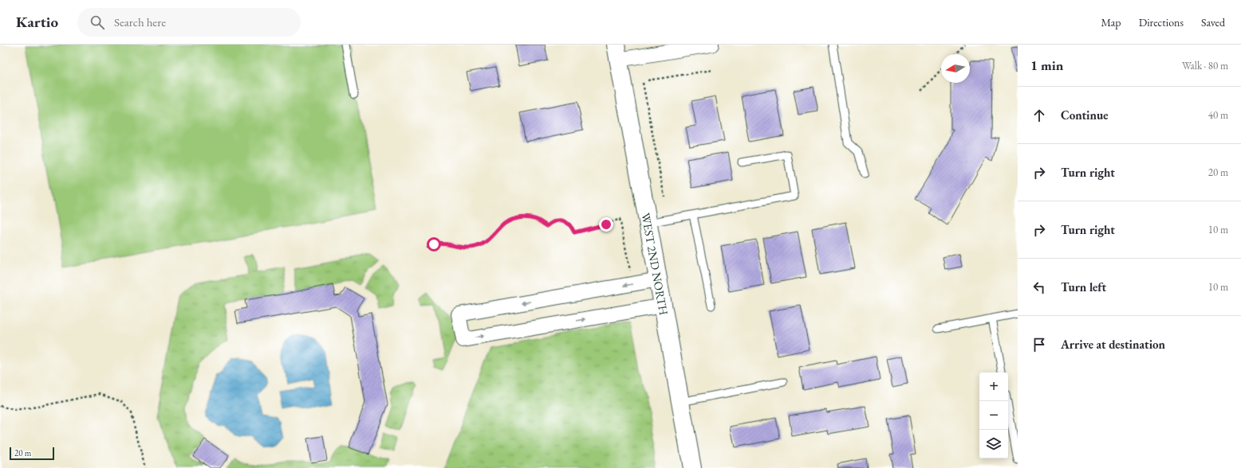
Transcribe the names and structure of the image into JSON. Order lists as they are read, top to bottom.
{
  "streets": {
    "street": ["WEST 2ND NORTH"]
  },
  "scale_bar": "20 m",
  "north": "left",
  "page": {
    "header": "Kartio",
    "search": "Search here",
    "nav": ["Map", "Directions", "Saved"],
    "heading": ["1 min", "Walk · 80 m"],
    "list": [
      ["Continue", "40 m"],
      ["Turn right", "20 m"],
      ["Turn right", "10 m"],
      ["Turn left", "10 m"],
      "Arrive at destination"
    ],
    "map_buttons": ["+", "−"],
    "scale": "20 m"
  }
}
